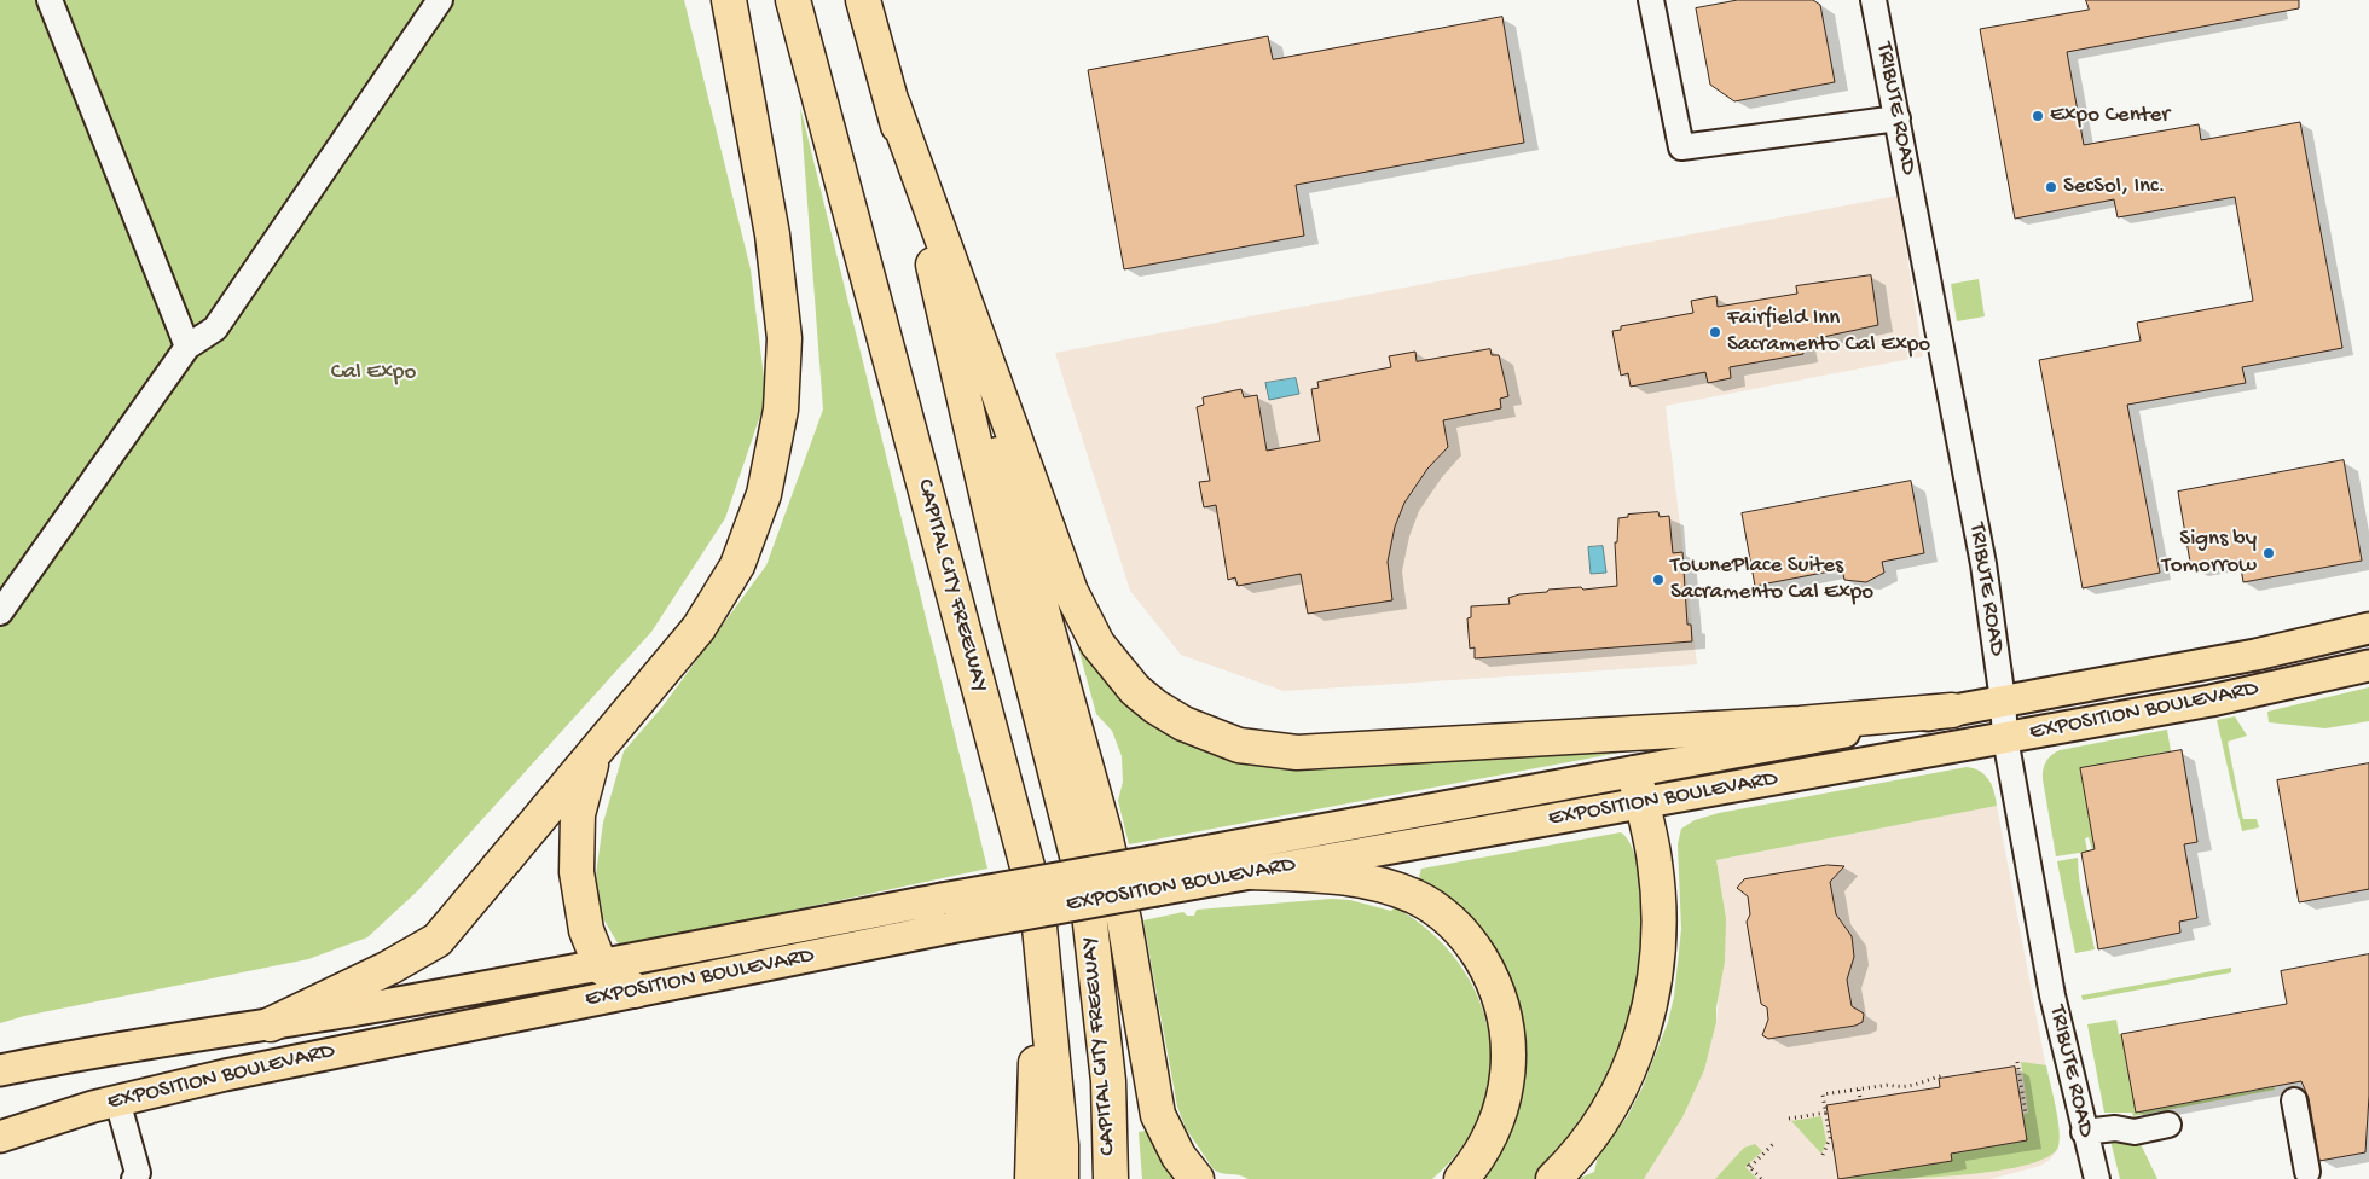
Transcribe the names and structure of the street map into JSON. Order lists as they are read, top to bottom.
{
  "streets": {
    "highway": ["CAPITAL CITY FREEWAY"],
    "main road": ["EXPOSITION BOULEVARD"],
    "street": ["TRIBUTE ROAD"]
  },
  "crossings": [
    ["TRIBUTE ROAD", "EXPOSITION BOULEVARD"]
  ],
  "parks": ["Cal Expo"],
  "places": [
    "Expo Center",
    "SecSol, Inc.",
    "Fairfield Inn Sacramento Cal Expo",
    "Signs by Tomorrow",
    "TownePlace Suites Sacramento Cal Expo"
  ]
}
